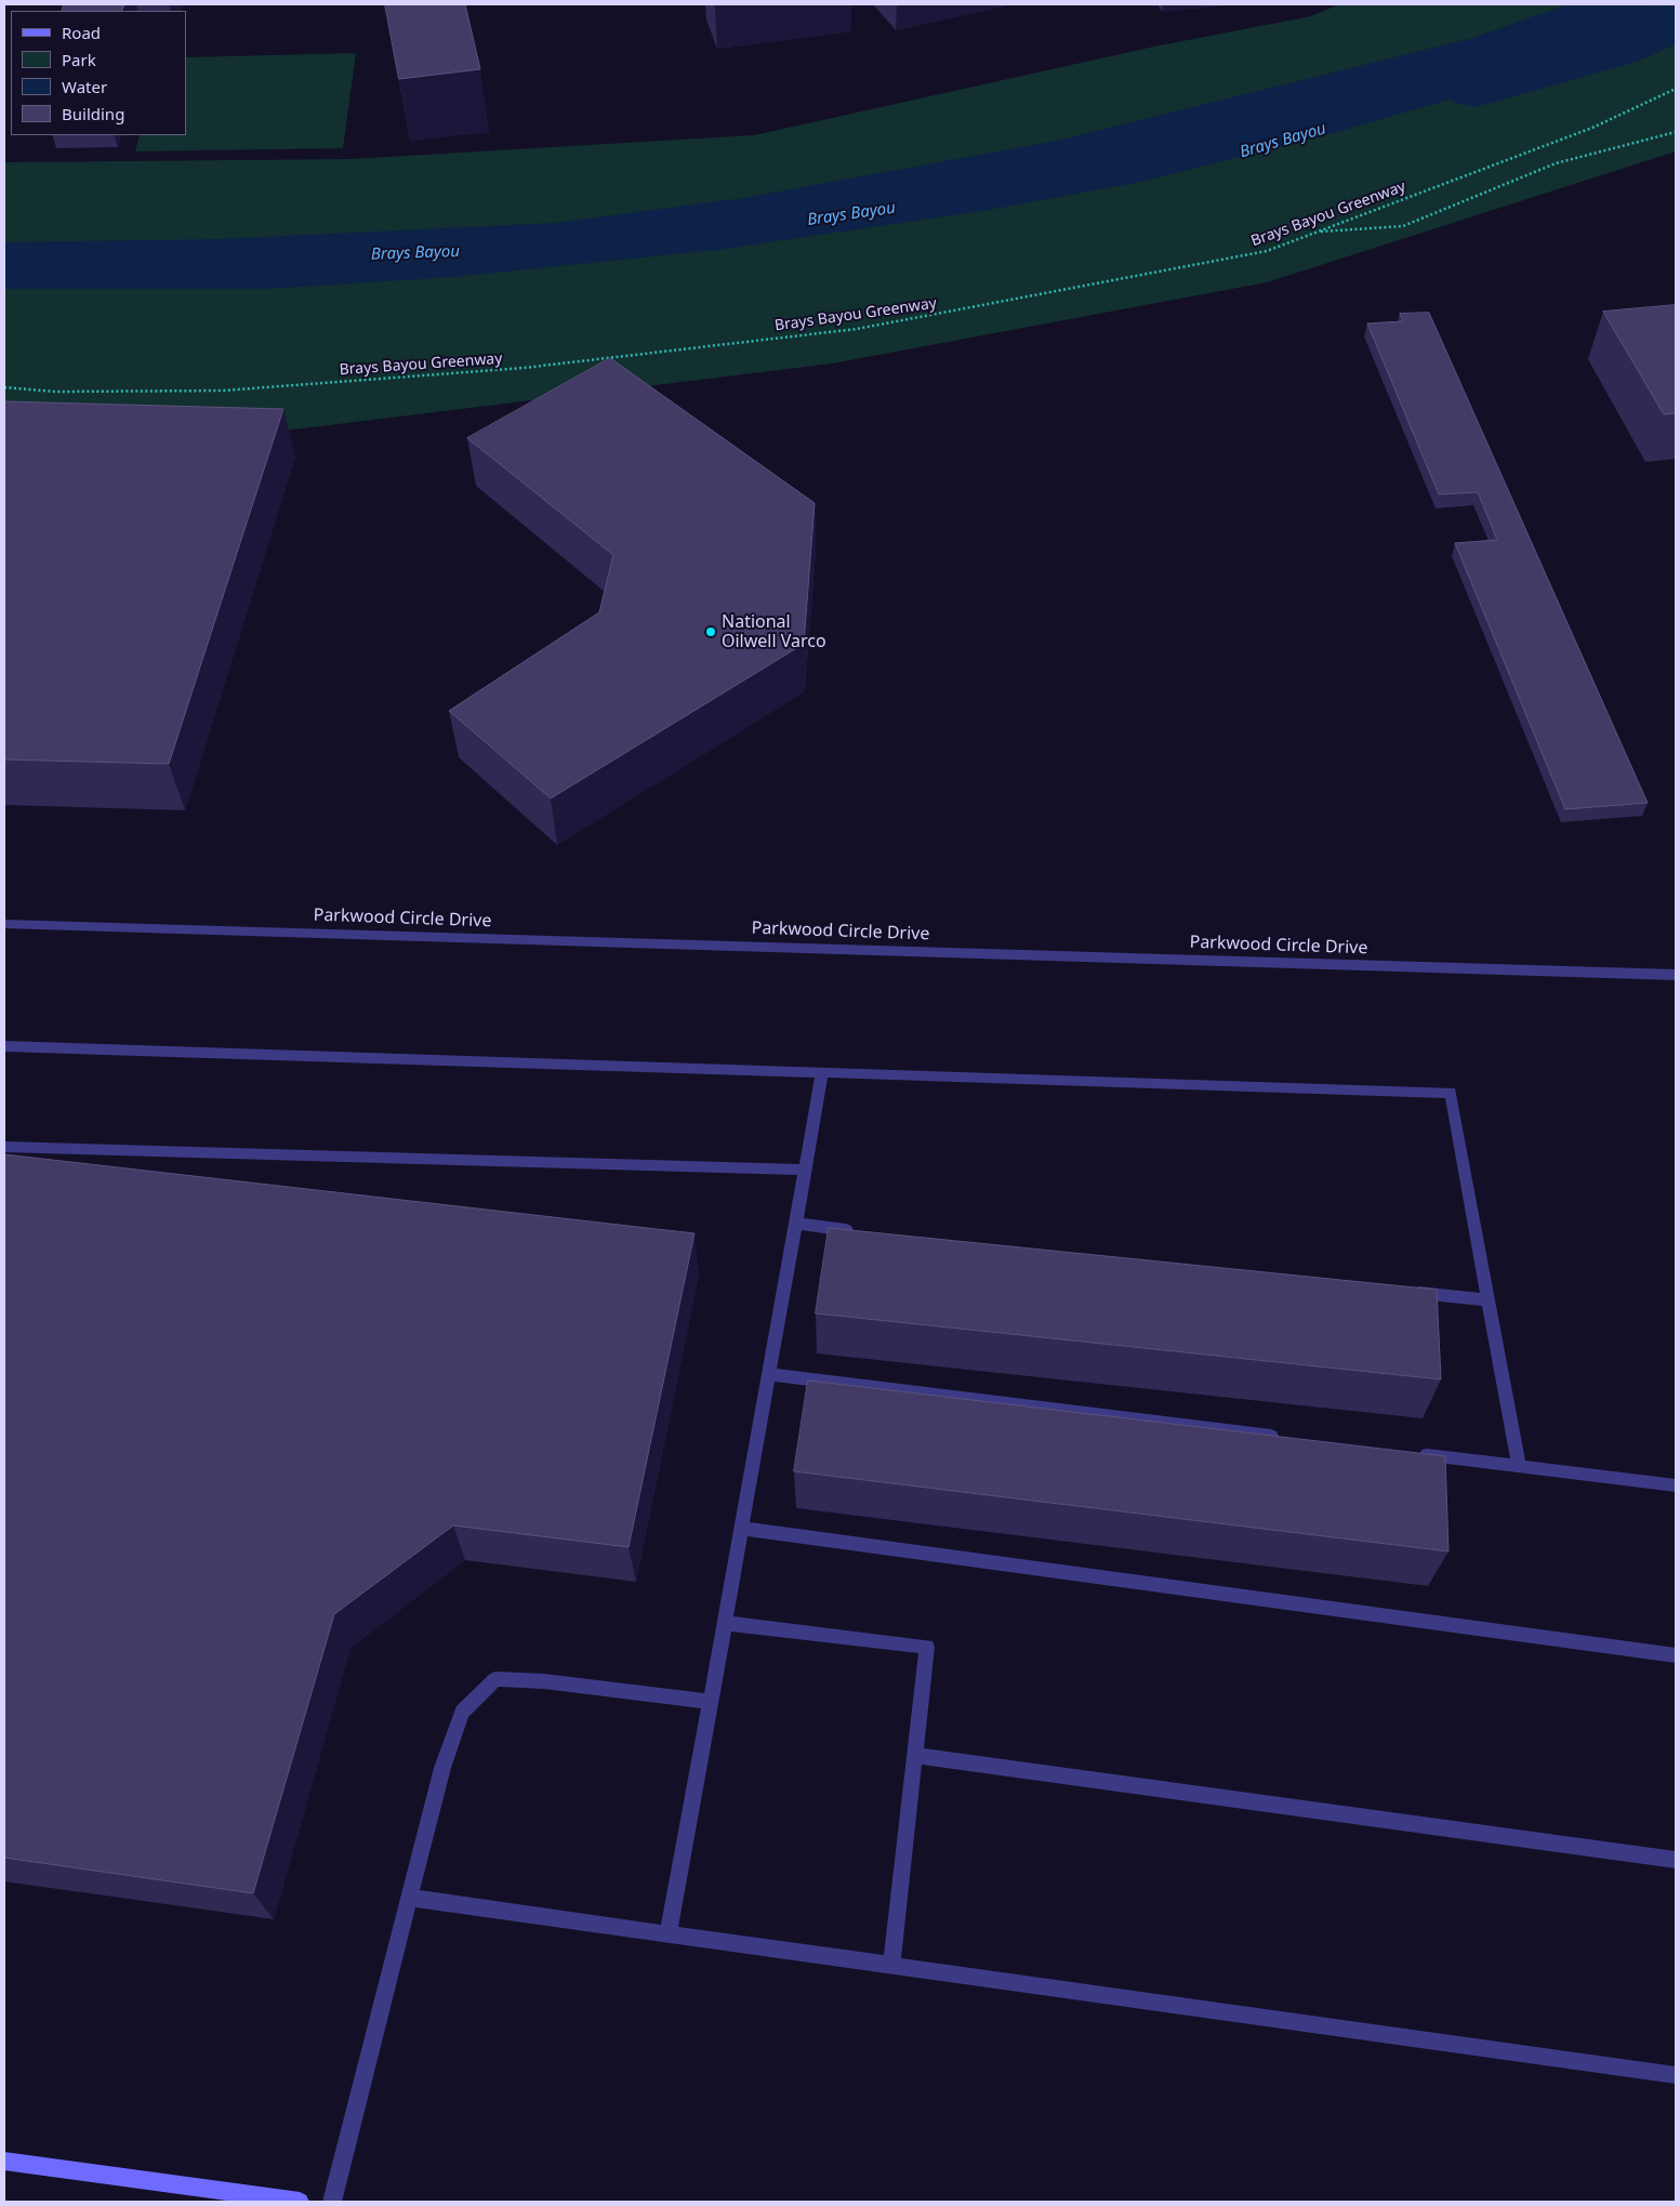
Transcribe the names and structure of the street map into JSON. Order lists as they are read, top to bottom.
{
  "streets": {
    "street": ["Parkwood Circle Drive"],
    "path": ["Brays Bayou Greenway"]
  },
  "water": ["Brays Bayou"],
  "places": ["National Oilwell Varco"],
  "legend": [
    "Road",
    "Park",
    "Water",
    "Building"
  ]
}
